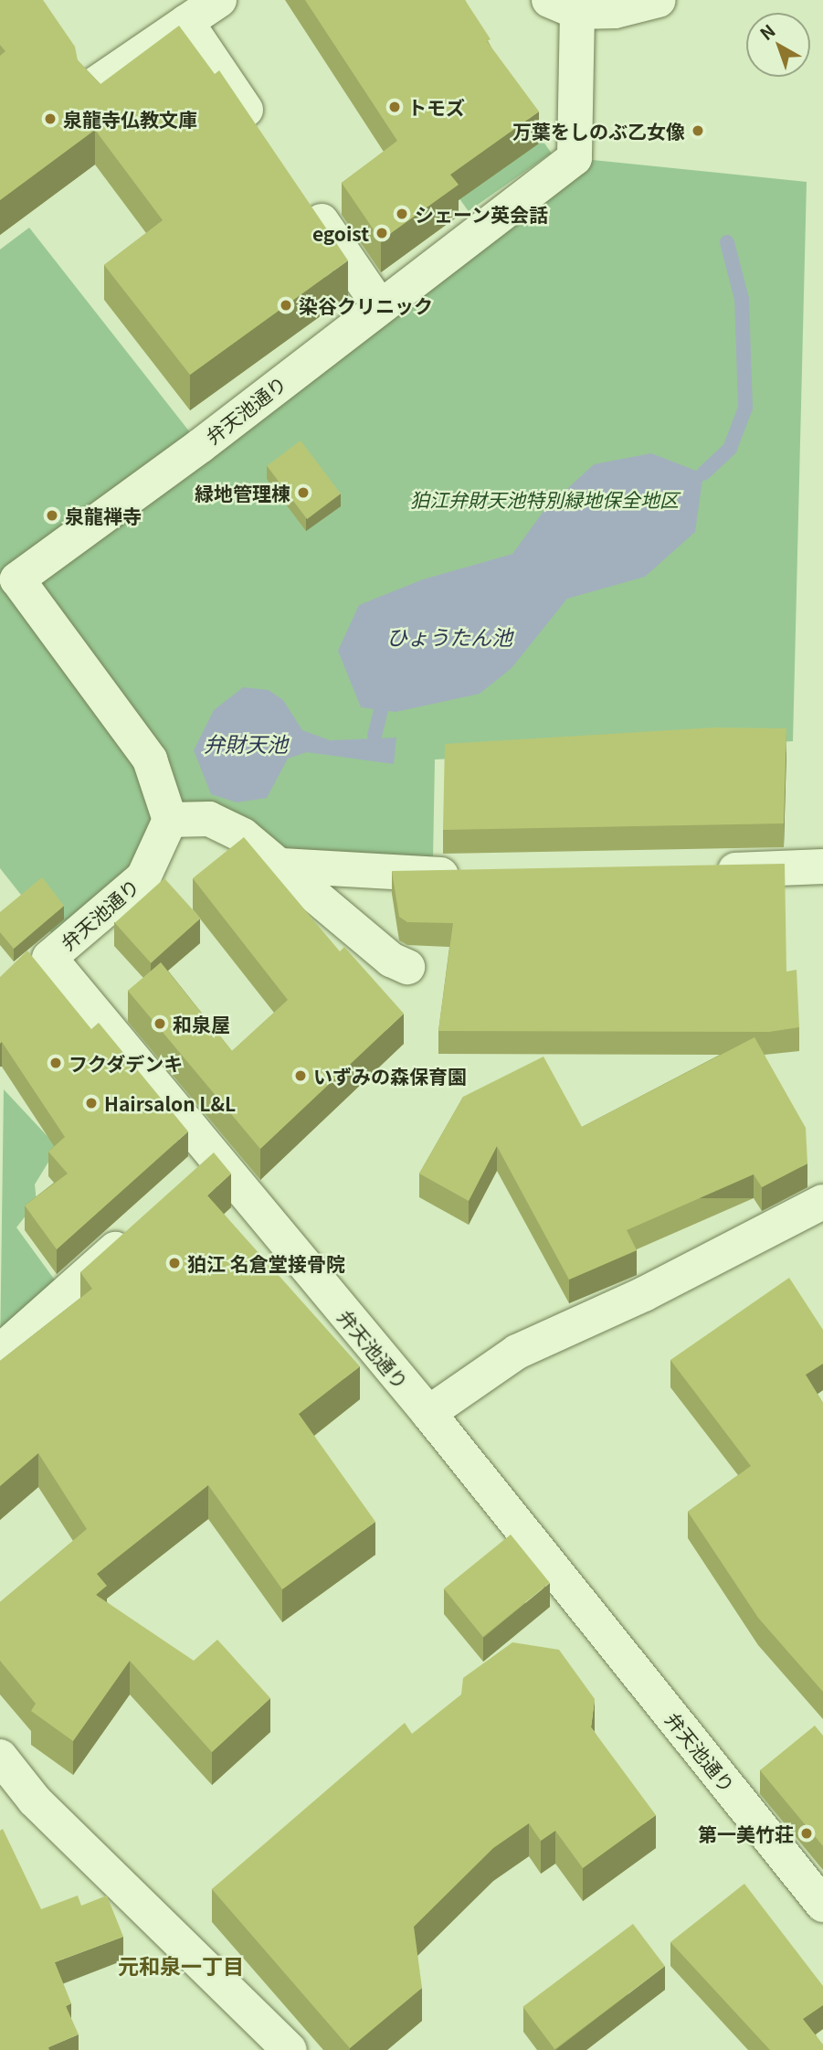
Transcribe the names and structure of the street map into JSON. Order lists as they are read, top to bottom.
{
  "streets": {
    "street": ["弁天池通り"]
  },
  "districts": ["元和泉一丁目"],
  "water": ["ひょうたん池", "弁財天池"],
  "parks": ["狛江弁財天池特別緑地保全地区"],
  "places": [
    "トモズ",
    "泉龍寺仏教文庫",
    "万葉をしのぶ乙女像",
    "シェーン英会話",
    "egoist",
    "染谷クリニック",
    "緑地管理棟",
    "泉龍禅寺",
    "和泉屋",
    "フクダデンキ",
    "いずみの森保育園",
    "Hairsalon L&L",
    "狛江 名倉堂接骨院",
    "第一美竹荘"
  ],
  "north": "top left"
}
